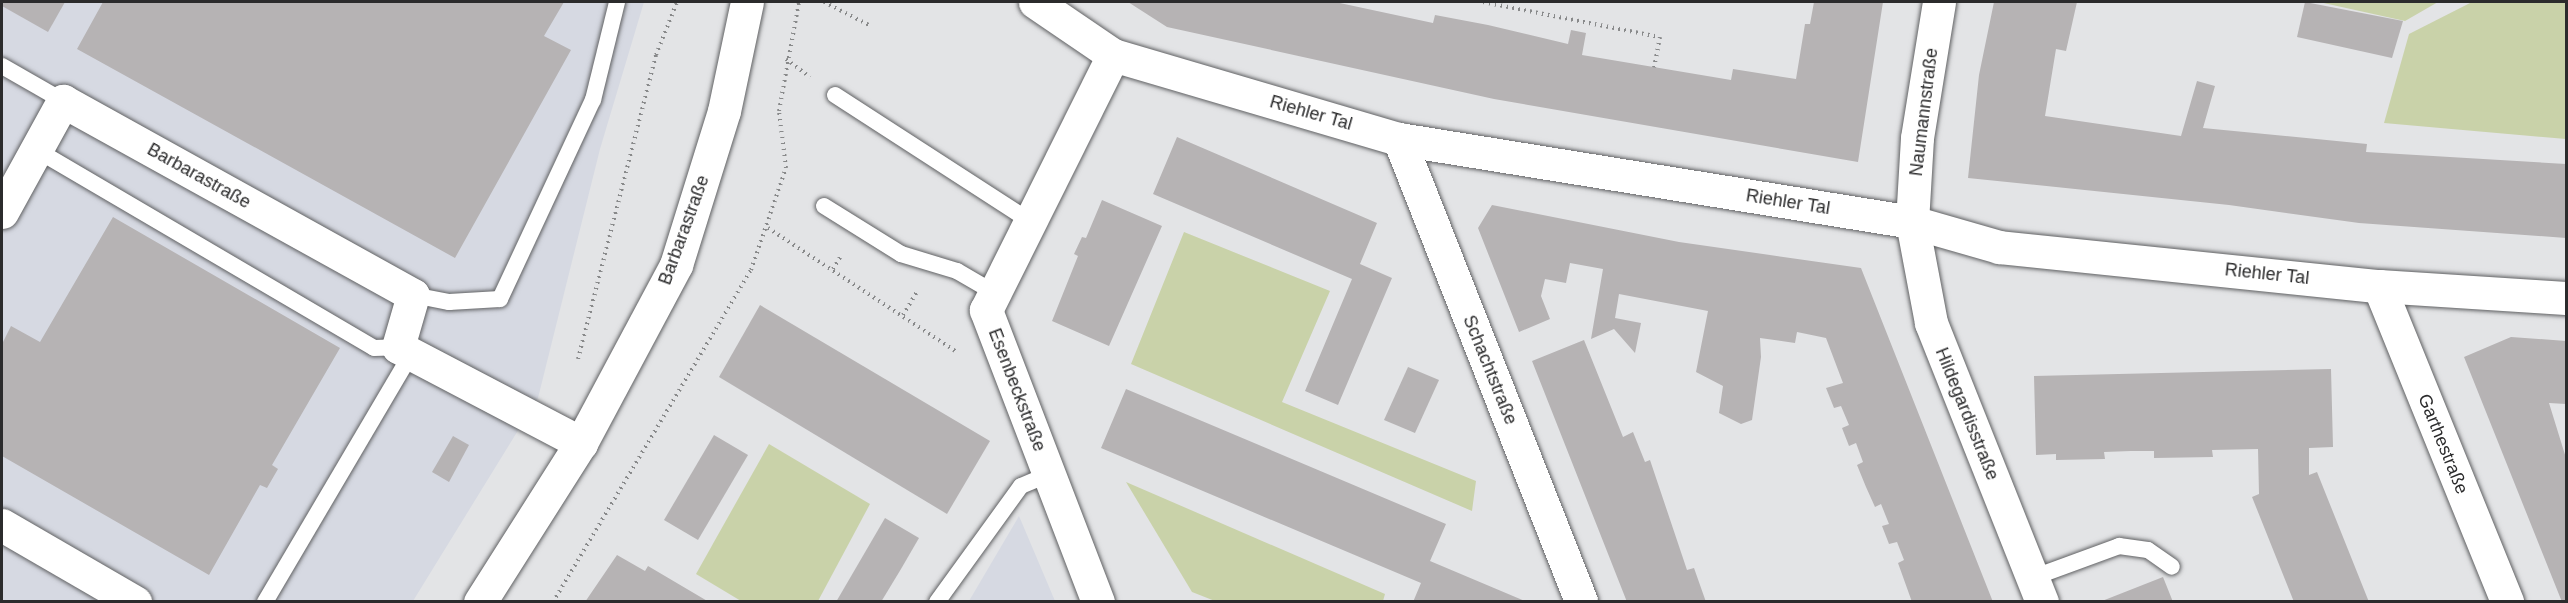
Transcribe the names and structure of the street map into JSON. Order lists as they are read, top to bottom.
{
  "streets": {
    "street": [
      "Naumannstraße",
      "Riehler Tal",
      "Barbarastraße",
      "Schachtstraße",
      "Esenbeckstraße",
      "Hildegardisstraße",
      "Garthestraße"
    ]
  },
  "crossings": [
    ["Naumannstraße", "Riehler Tal"],
    ["Naumannstraße", "Hildegardisstraße"],
    ["Riehler Tal", "Schachtstraße"],
    ["Riehler Tal", "Esenbeckstraße"],
    ["Riehler Tal", "Hildegardisstraße"],
    ["Riehler Tal", "Garthestraße"]
  ]
}
